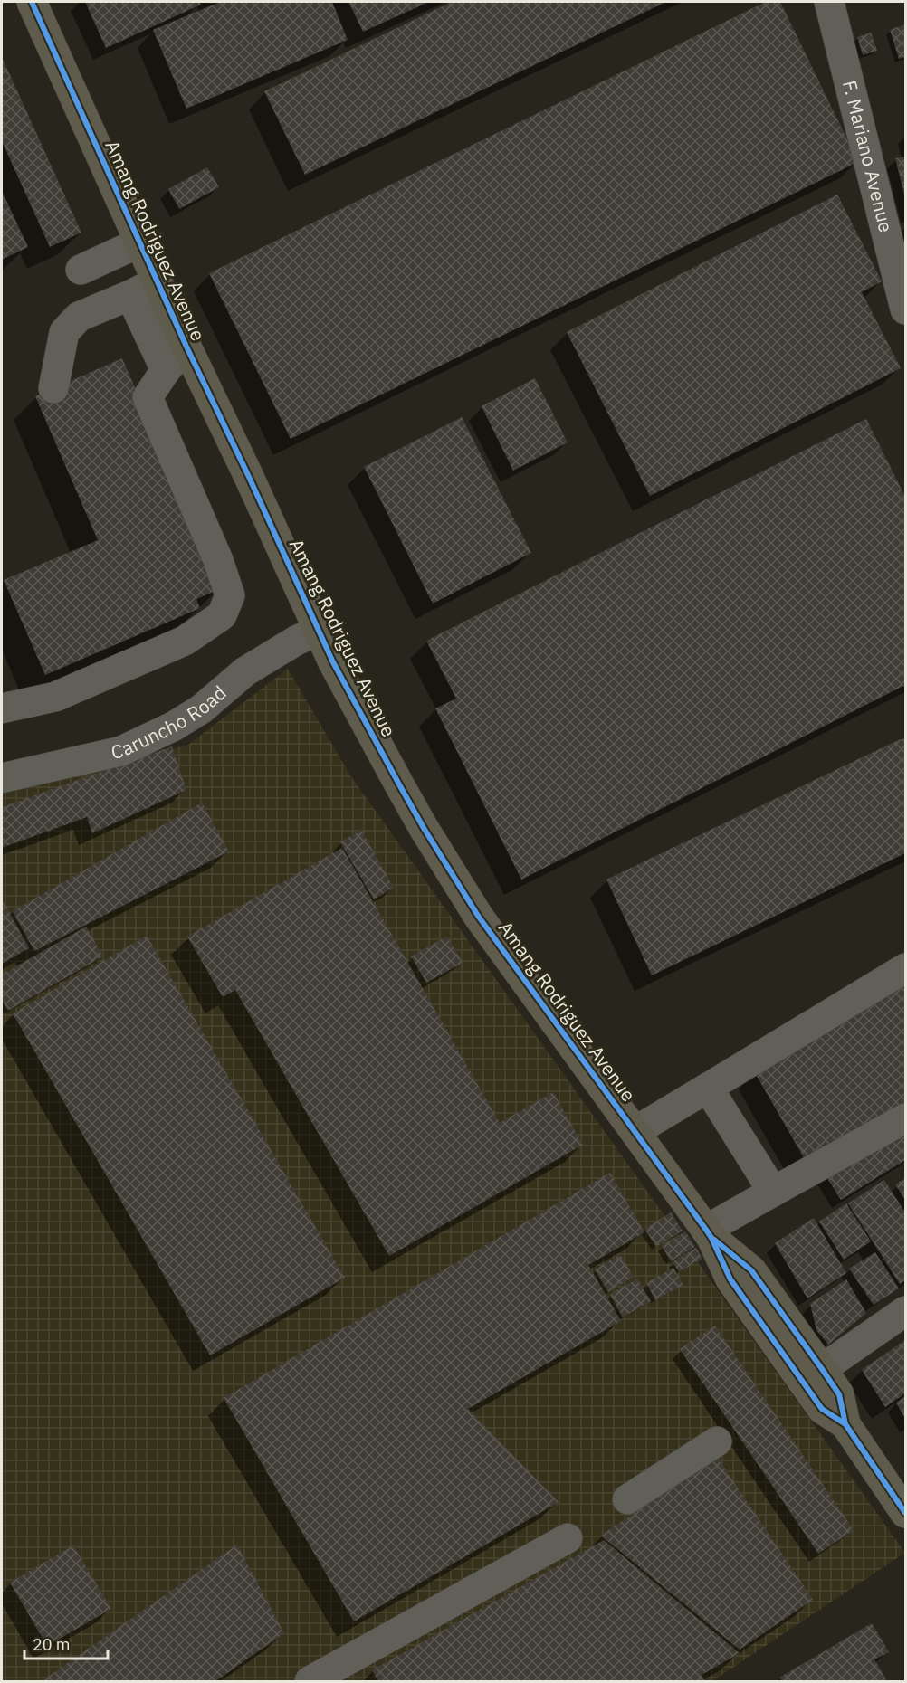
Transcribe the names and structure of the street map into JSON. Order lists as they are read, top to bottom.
{
  "streets": {
    "main road": ["Amang Rodriguez Avenue"],
    "street": ["F. Mariano Avenue", "Caruncho Road"]
  },
  "crossings": [
    ["Amang Rodriguez Avenue", "Caruncho Road"]
  ],
  "scale_bar": "20 m"
}
